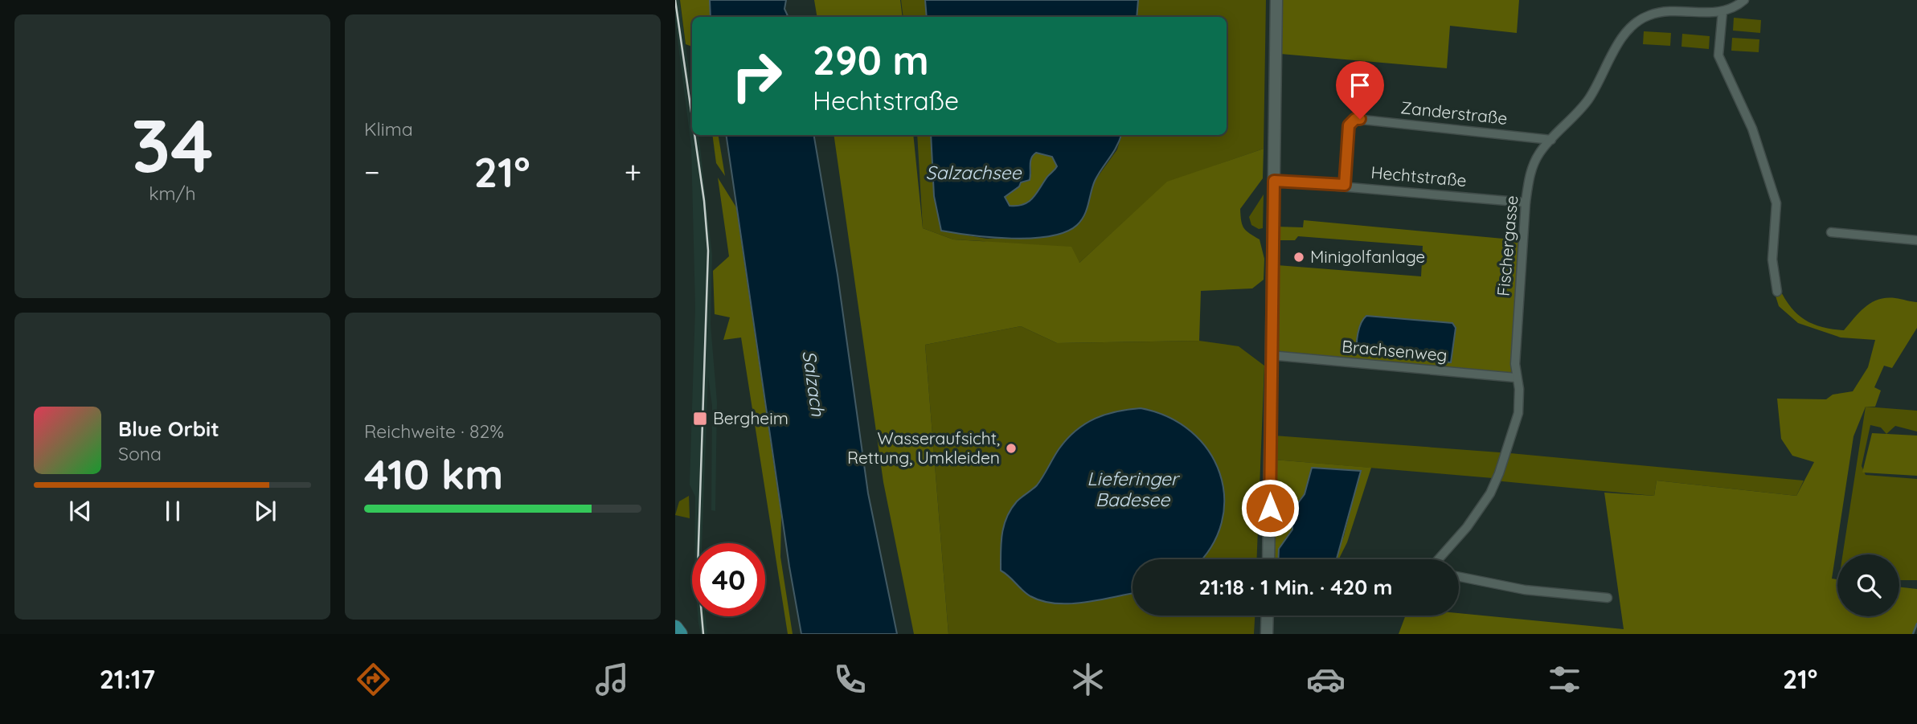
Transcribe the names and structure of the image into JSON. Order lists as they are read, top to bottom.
{
  "streets": {
    "street": [
      "Zanderstraße",
      "Hechtstraße",
      "Fischergasse",
      "Brachsenweg"
    ]
  },
  "crossings": [
    ["Zanderstraße", "Hechtstraße"],
    ["Zanderstraße", "Fischergasse"],
    ["Hechtstraße", "Fischergasse"],
    ["Fischergasse", "Brachsenweg"]
  ],
  "water": ["Salzachsee", "Salzach", "Lieferinger Badesee"],
  "places": {
    "other": ["Minigolfanlage", "Wasseraufsicht, Rettung, Umkleiden"],
    "transit": ["Bergheim"]
  },
  "page": {
    "tile": [
      ["34", "km/h"],
      "Klima",
      ["Reichweite · 82%", "410 km"]
    ],
    "turn": ["290 m", "Hechtstraße"],
    "heat": ["−", "21°", "+"],
    "song": ["Blue Orbit", "Sona"],
    "limit": "40",
    "trip": "21:18 · 1 Min. · 420 m",
    "tabs": ["21:17", "21°"]
  }
}
